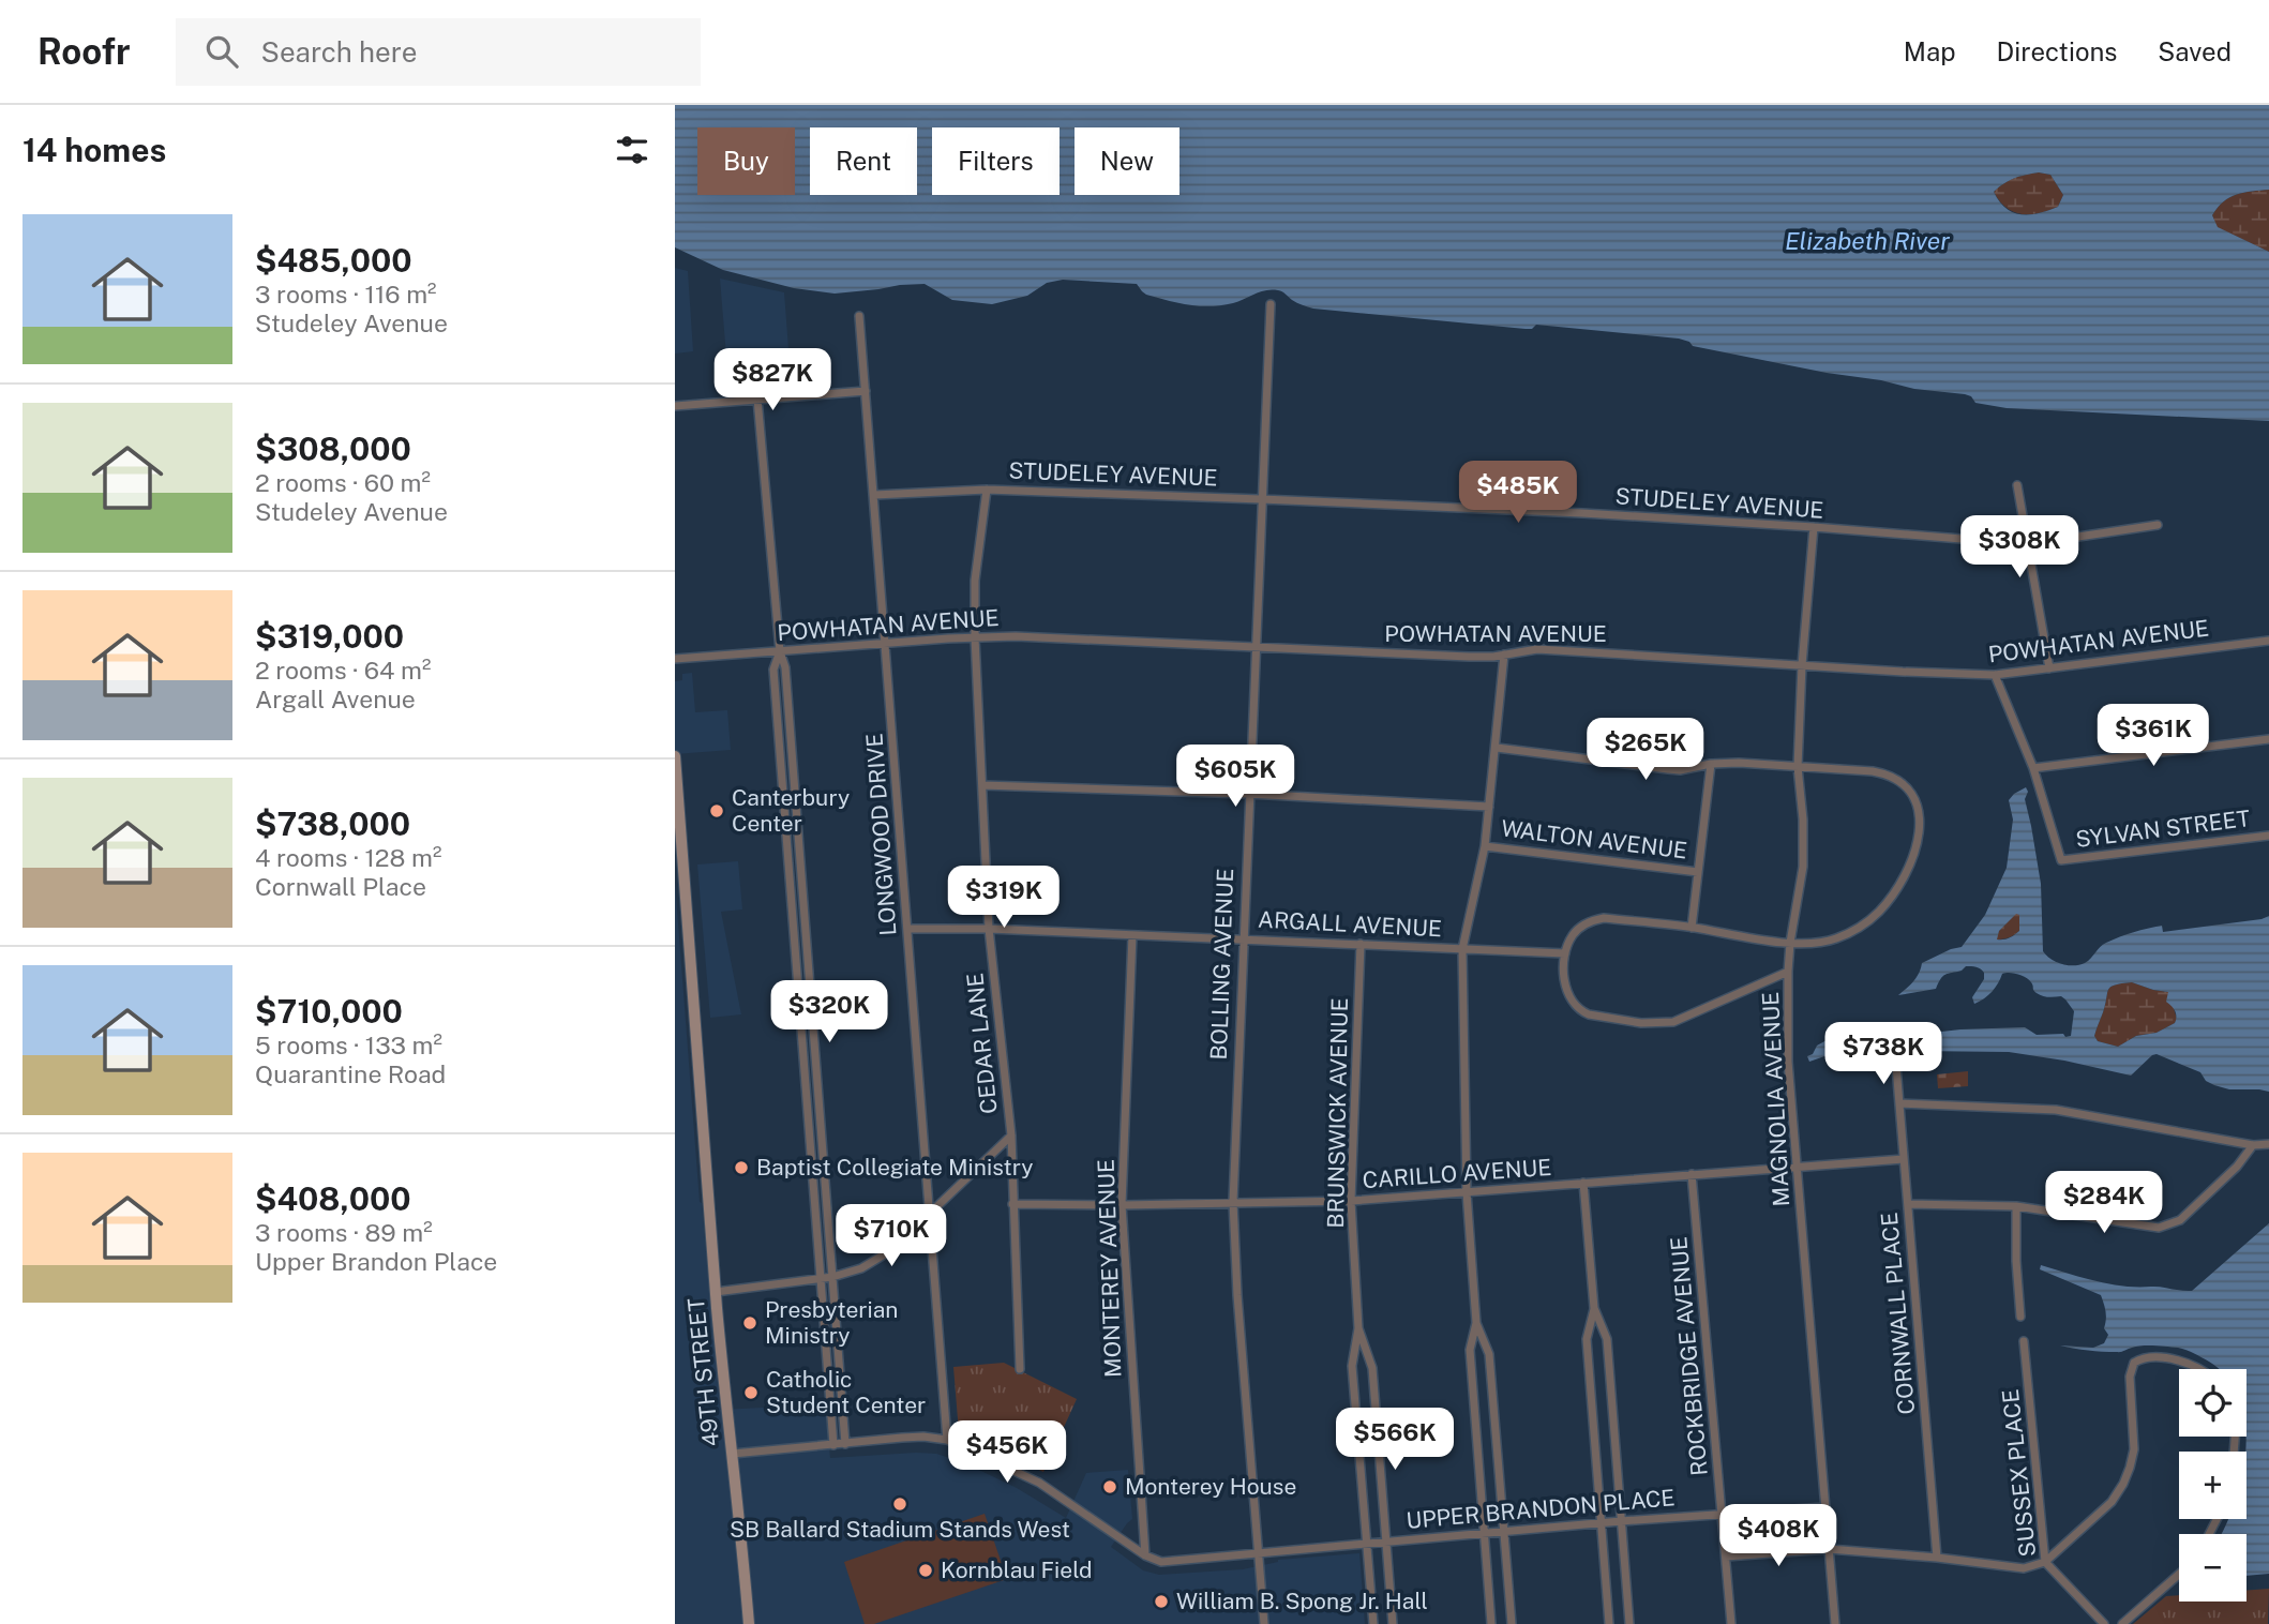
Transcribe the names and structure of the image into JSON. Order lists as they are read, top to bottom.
{
  "streets": {
    "street": [
      "STUDELEY AVENUE",
      "POWHATAN AVENUE",
      "SYLVAN STREET",
      "LONGWOOD DRIVE",
      "WALTON AVENUE",
      "ARGALL AVENUE",
      "BOLLING AVENUE",
      "CEDAR LANE",
      "MAGNOLIA AVENUE",
      "BRUNSWICK AVENUE",
      "CARILLO AVENUE",
      "MONTEREY AVENUE",
      "CORNWALL PLACE",
      "ROCKBRIDGE AVENUE",
      "49TH STREET",
      "SUSSEX PLACE",
      "UPPER BRANDON PLACE"
    ]
  },
  "crossings": [
    ["STUDELEY AVENUE", "LONGWOOD DRIVE"],
    ["STUDELEY AVENUE", "BOLLING AVENUE"],
    ["STUDELEY AVENUE", "CEDAR LANE"],
    ["STUDELEY AVENUE", "MAGNOLIA AVENUE"],
    ["POWHATAN AVENUE", "LONGWOOD DRIVE"],
    ["POWHATAN AVENUE", "BOLLING AVENUE"],
    ["POWHATAN AVENUE", "CEDAR LANE"],
    ["POWHATAN AVENUE", "MAGNOLIA AVENUE"],
    ["LONGWOOD DRIVE", "ARGALL AVENUE"],
    ["ARGALL AVENUE", "BOLLING AVENUE"],
    ["ARGALL AVENUE", "CEDAR LANE"],
    ["ARGALL AVENUE", "BRUNSWICK AVENUE"],
    ["ARGALL AVENUE", "MONTEREY AVENUE"],
    ["BOLLING AVENUE", "CARILLO AVENUE"],
    ["BOLLING AVENUE", "UPPER BRANDON PLACE"],
    ["CEDAR LANE", "CARILLO AVENUE"],
    ["MAGNOLIA AVENUE", "CARILLO AVENUE"],
    ["MAGNOLIA AVENUE", "UPPER BRANDON PLACE"],
    ["BRUNSWICK AVENUE", "CARILLO AVENUE"],
    ["BRUNSWICK AVENUE", "UPPER BRANDON PLACE"],
    ["CARILLO AVENUE", "MONTEREY AVENUE"],
    ["CARILLO AVENUE", "CORNWALL PLACE"],
    ["CARILLO AVENUE", "ROCKBRIDGE AVENUE"],
    ["MONTEREY AVENUE", "UPPER BRANDON PLACE"],
    ["ROCKBRIDGE AVENUE", "UPPER BRANDON PLACE"]
  ],
  "water": ["Elizabeth River"],
  "places": [
    "Canterbury Center",
    "Baptist Collegiate Ministry",
    "Presbyterian Ministry",
    "Catholic Student Center",
    "Monterey House",
    "SB Ballard Stadium Stands West",
    "Kornblau Field",
    "William B. Spong Jr. Hall"
  ],
  "page": {
    "header": "Roofr",
    "search": "Search here",
    "nav": ["Map", "Directions", "Saved"],
    "heading": "14 homes",
    "chip": [
      "Buy",
      "Rent",
      "Filters",
      "New"
    ],
    "list": [
      {
        "name": "$485,000",
        "note": "3 rooms · 116 m² · Studeley Avenue"
      },
      {
        "name": "$308,000",
        "note": "2 rooms · 60 m² · Studeley Avenue"
      },
      {
        "name": "$319,000",
        "note": "2 rooms · 64 m² · Argall Avenue"
      },
      {
        "name": "$738,000",
        "note": "4 rooms · 128 m² · Cornwall Place"
      },
      {
        "name": "$710,000",
        "note": "5 rooms · 133 m² · Quarantine Road"
      },
      {
        "name": "$408,000",
        "note": "3 rooms · 89 m² · Upper Brandon Place"
      }
    ],
    "price": [
      "$827K",
      "$485K",
      "$308K",
      "$361K",
      "$265K",
      "$605K",
      "$319K",
      "$320K",
      "$738K",
      "$284K",
      "$710K",
      "$566K",
      "$456K",
      "$408K"
    ],
    "map_buttons": ["+", "−"]
  }
}
